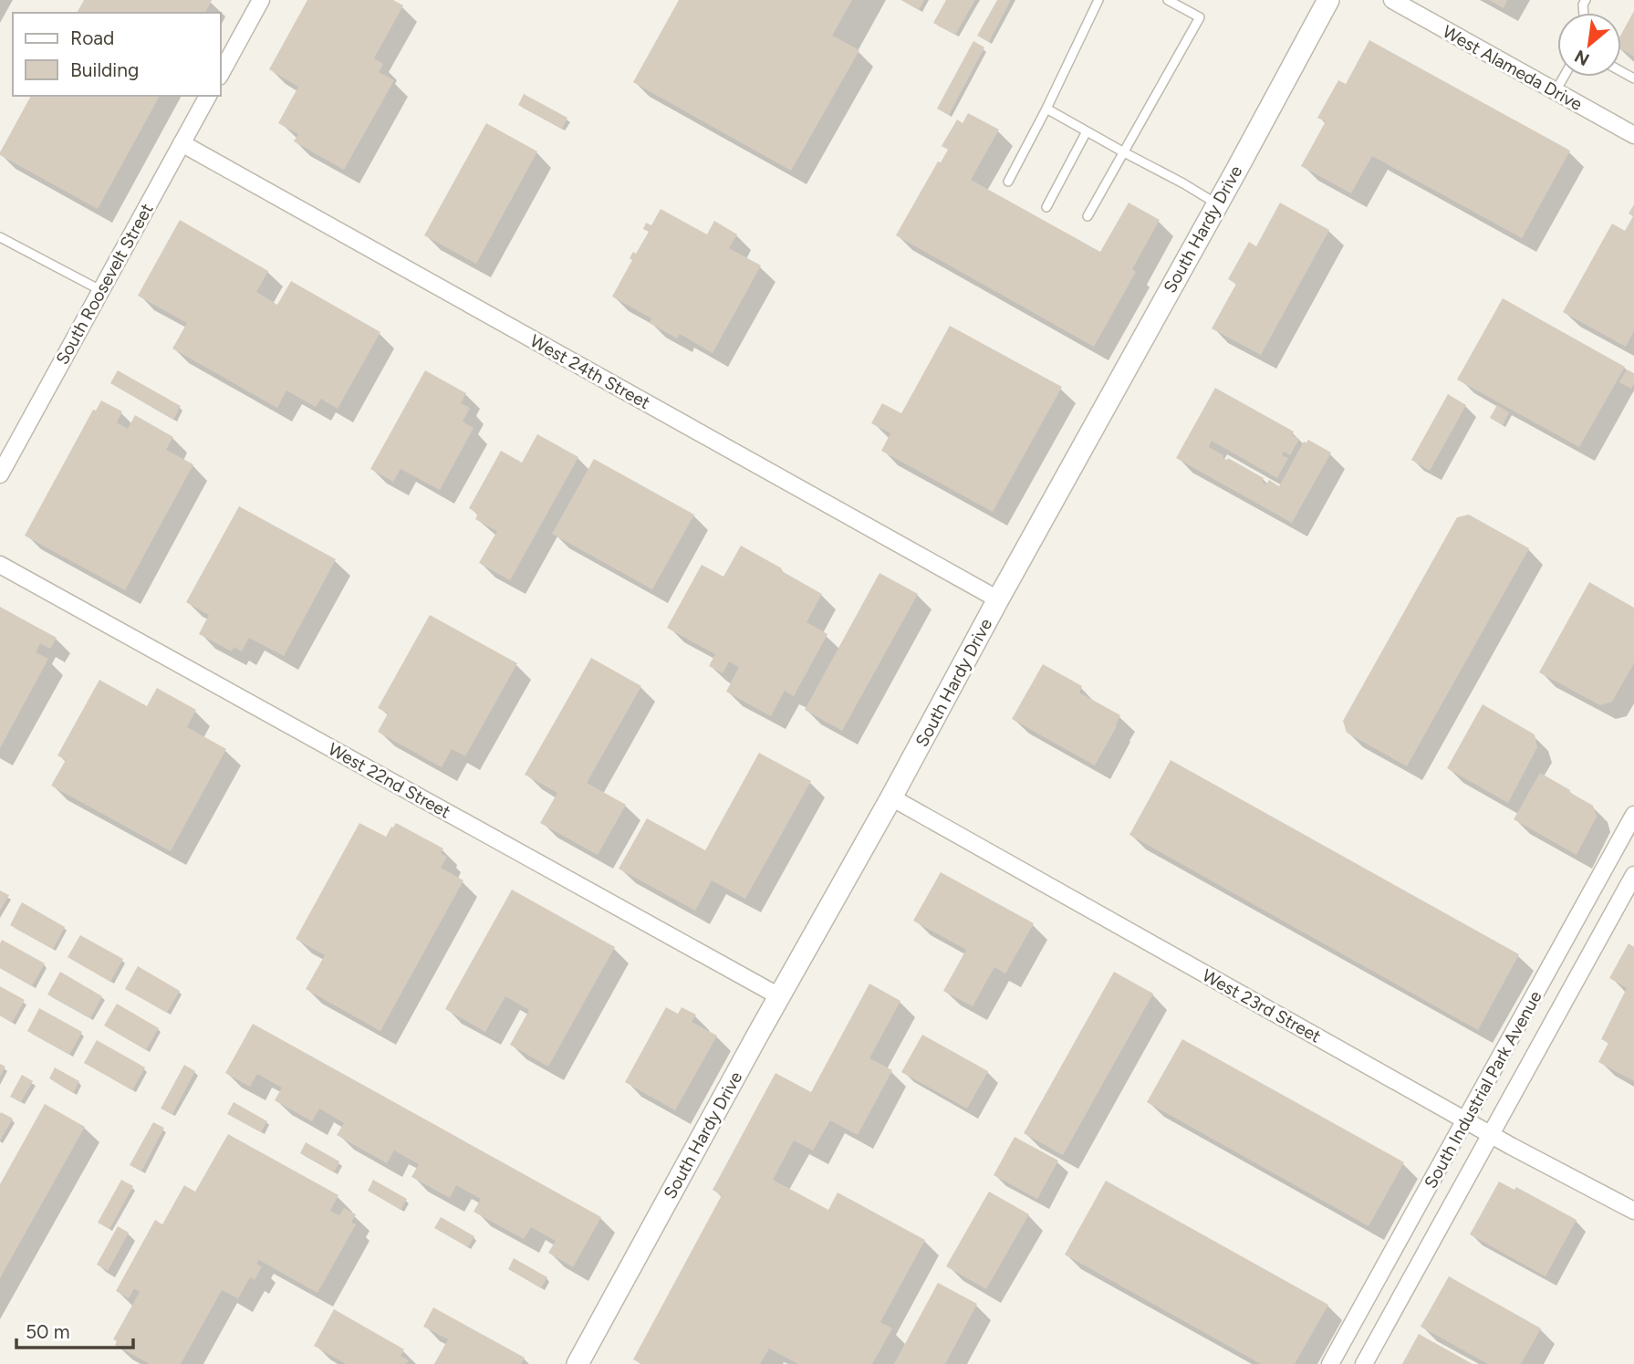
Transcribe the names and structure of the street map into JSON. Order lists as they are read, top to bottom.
{
  "streets": {
    "street": [
      "West Alameda Drive",
      "South Hardy Drive",
      "South Roosevelt Street",
      "West 24th Street",
      "West 22nd Street",
      "West 23rd Street",
      "South Industrial Park Avenue"
    ]
  },
  "crossings": [
    ["South Hardy Drive", "West 24th Street"],
    ["South Hardy Drive", "West 22nd Street"],
    ["South Hardy Drive", "West 23rd Street"],
    ["South Roosevelt Street", "West 24th Street"],
    ["West 23rd Street", "South Industrial Park Avenue"]
  ],
  "legend": ["Road", "Building"],
  "scale_bar": "50 m",
  "north": "bottom left"
}
